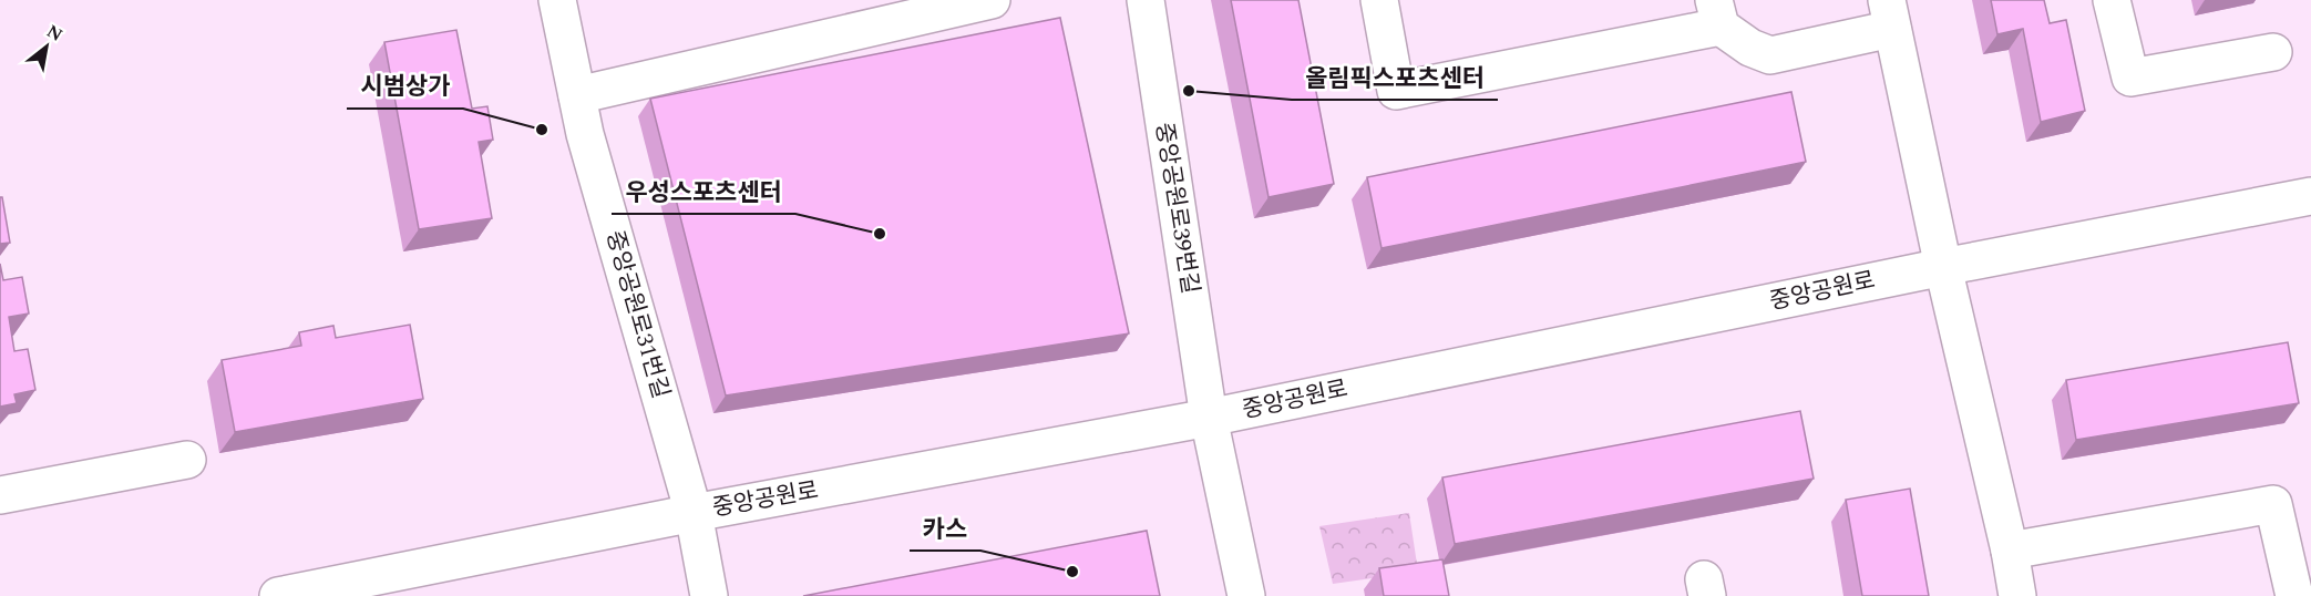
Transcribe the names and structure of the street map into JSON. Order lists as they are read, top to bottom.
{
  "streets": {
    "street": ["중앙공원로39번길", "중앙공원로", "중앙공원로31번길"]
  },
  "crossings": [
    ["중앙공원로39번길", "중앙공원로"],
    ["중앙공원로", "중앙공원로31번길"]
  ],
  "places": [
    "올림픽스포츠센터",
    "시범상가",
    "우성스포츠센터",
    "카스"
  ],
  "north": "top right"
}
